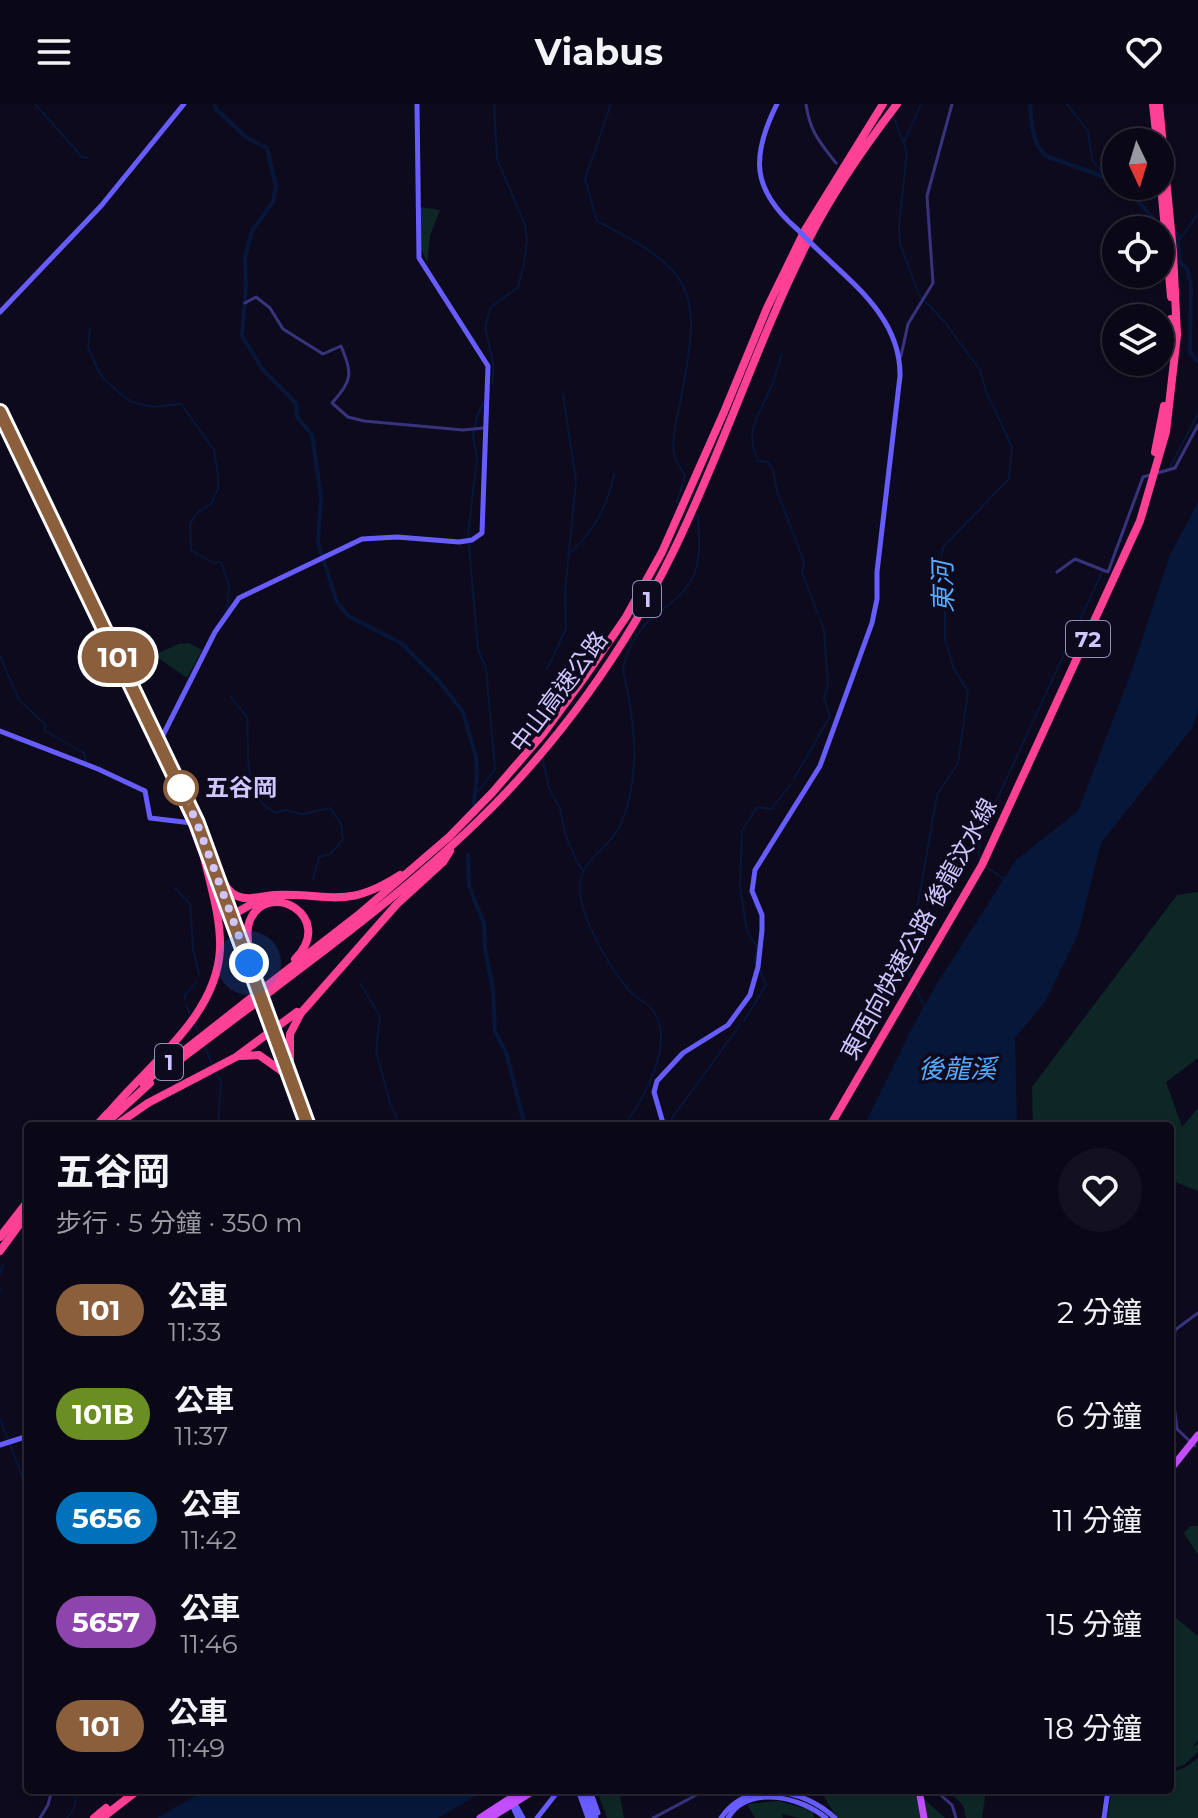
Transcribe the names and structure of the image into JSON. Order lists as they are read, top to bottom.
{
  "streets": {
    "highway": [
      "1",
      "72",
      "中山高速公路",
      "東西向快速公路 後龍汶水線"
    ]
  },
  "water": ["東河", "後龍溪"],
  "places": ["五谷岡"],
  "lines": ["bus line 101"],
  "north": "bottom",
  "page": {
    "header": "Viabus",
    "on_map": "101",
    "heading": ["五谷岡", "步行 · 5 分鐘 · 350 m"],
    "list": [
      {
        "mark": "101",
        "name": "公車",
        "note": "11:33",
        "value": "2 分鐘"
      },
      {
        "mark": "101B",
        "name": "公車",
        "note": "11:37",
        "value": "6 分鐘"
      },
      {
        "mark": "5656",
        "name": "公車",
        "note": "11:42",
        "value": "11 分鐘"
      },
      {
        "mark": "5657",
        "name": "公車",
        "note": "11:46",
        "value": "15 分鐘"
      },
      {
        "mark": "101",
        "name": "公車",
        "note": "11:49",
        "value": "18 分鐘"
      }
    ]
  }
}
